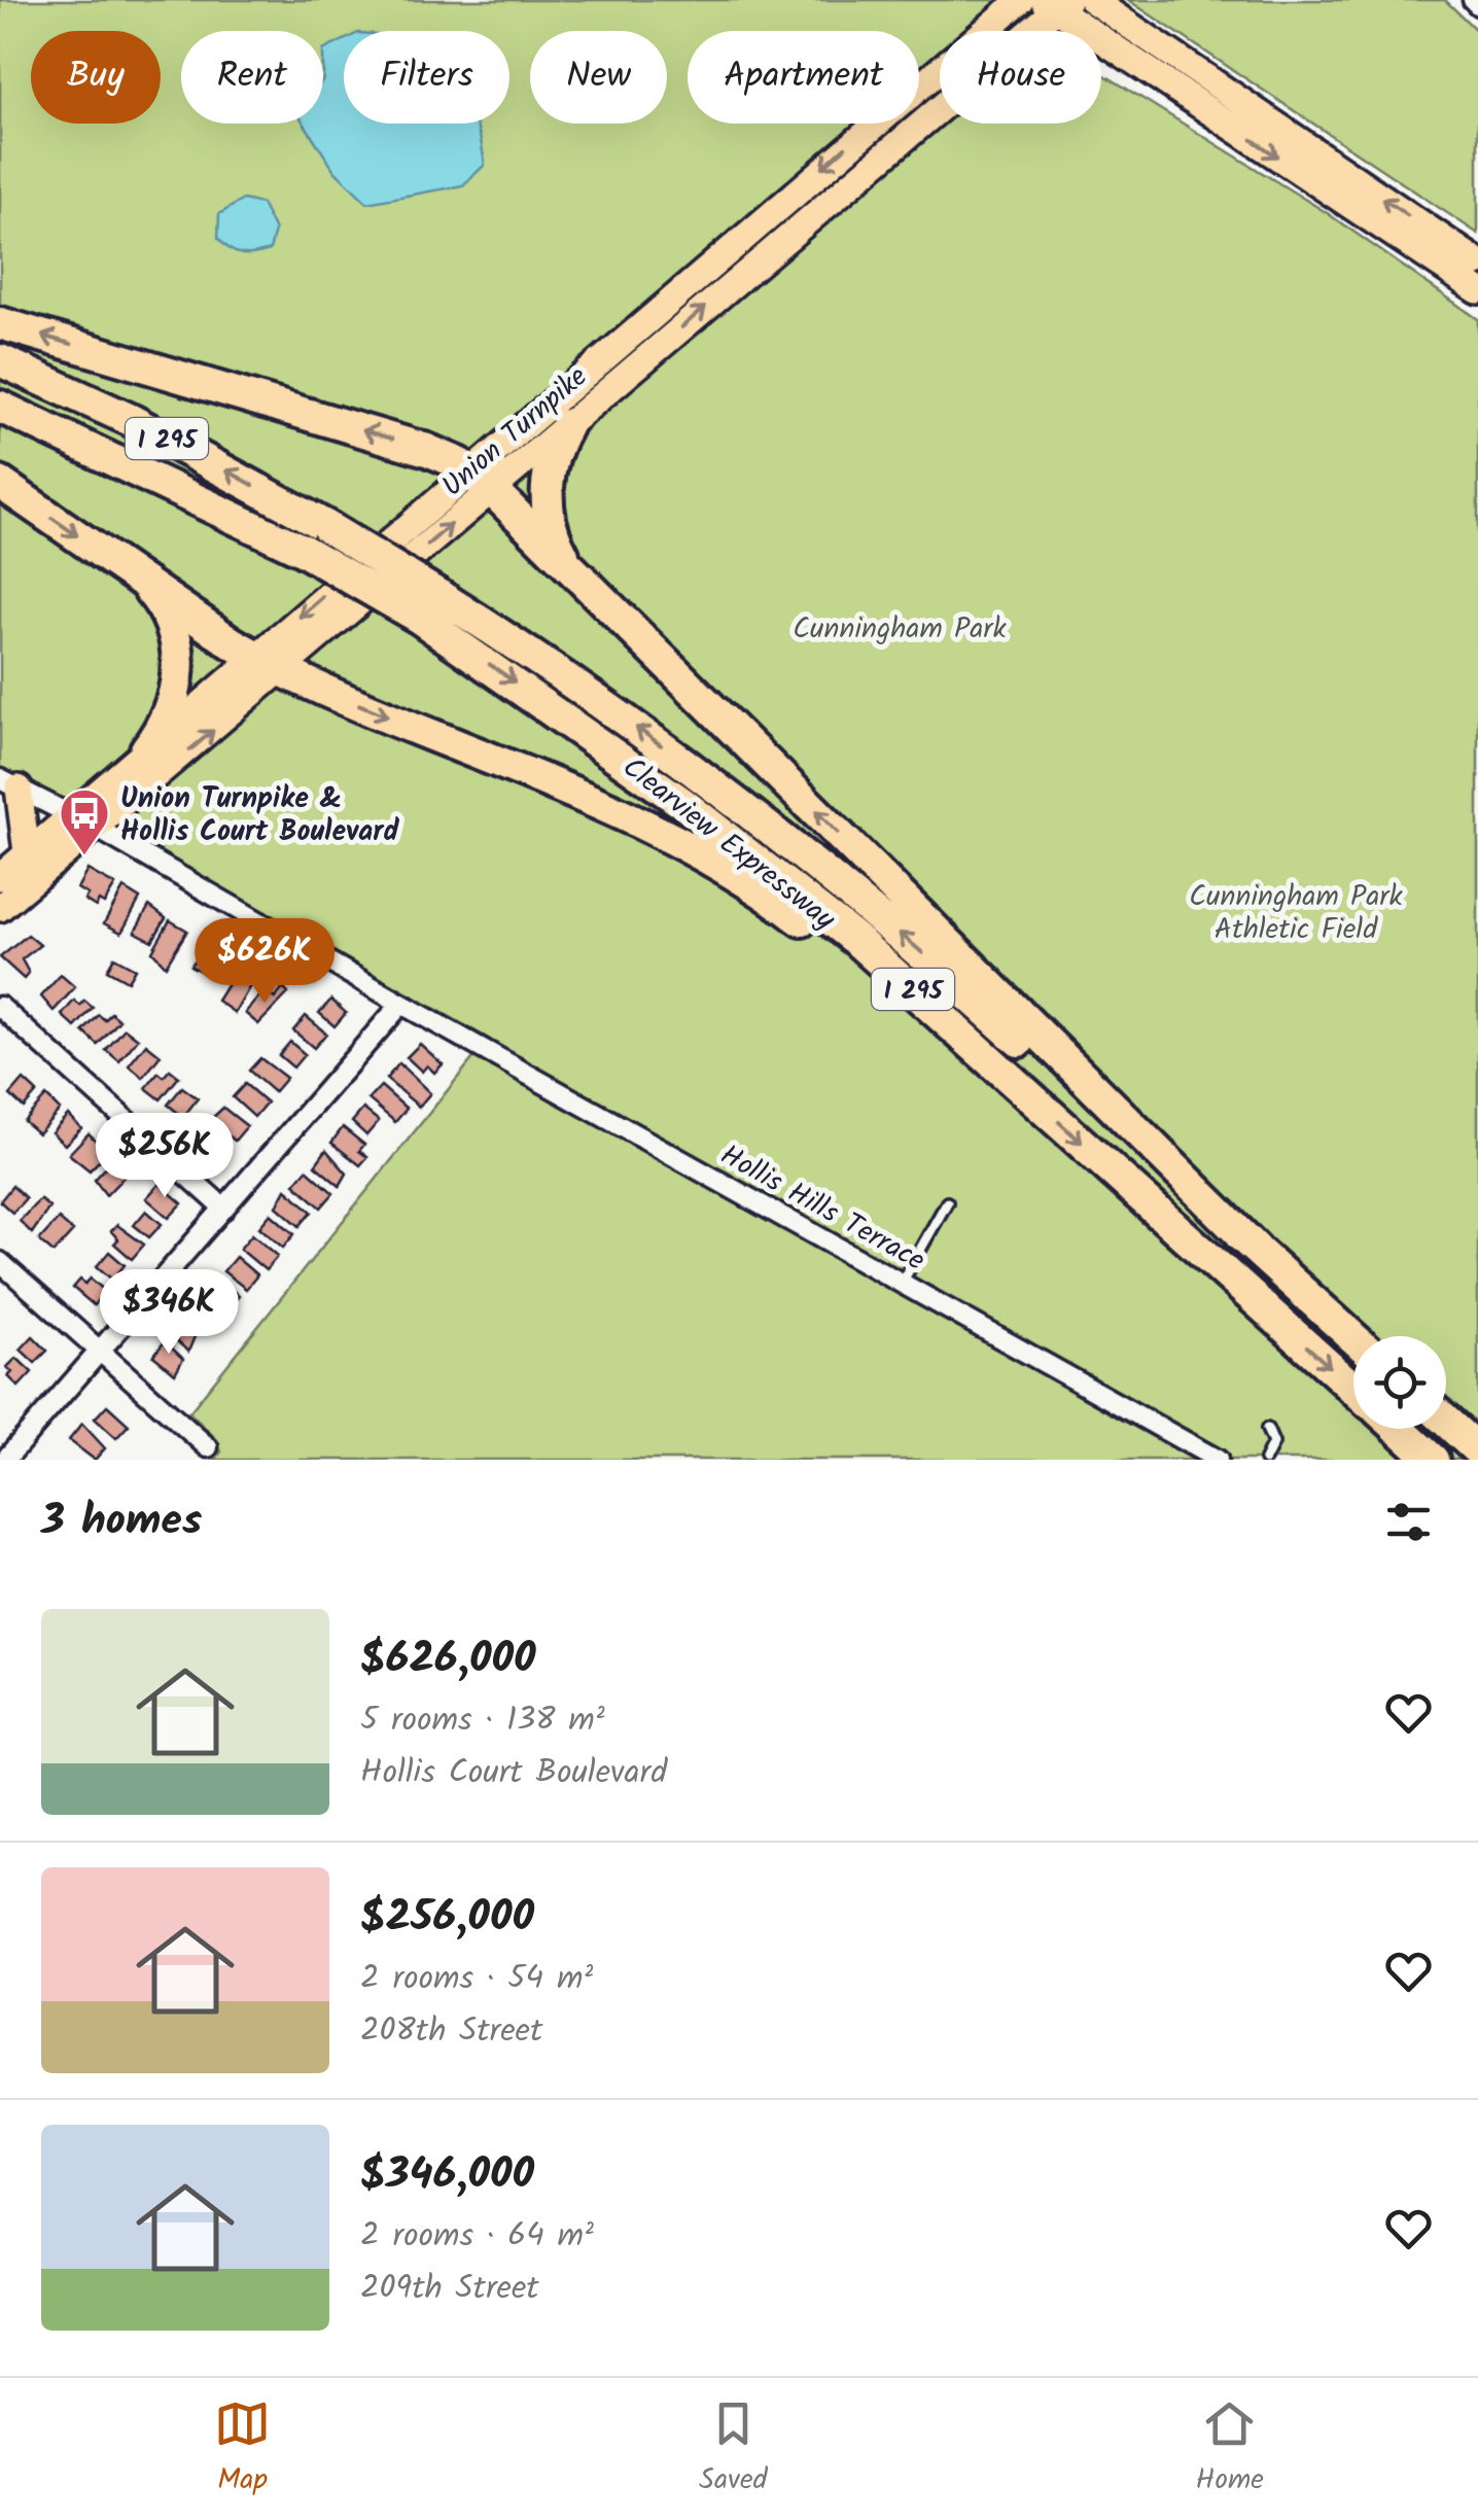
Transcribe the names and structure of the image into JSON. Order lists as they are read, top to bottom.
{
  "streets": {
    "highway": ["I 295", "Clearview Expressway"],
    "main road": ["Union Turnpike"],
    "street": ["Hollis Hills Terrace"]
  },
  "crossings": [
    ["Union Turnpike", "Hollis Hills Terrace"]
  ],
  "parks": ["Cunningham Park", "Cunningham Park Athletic Field"],
  "places": {
    "bus stop": ["Union Turnpike & Hollis Court Boulevard"]
  },
  "page": {
    "chip": [
      "Buy",
      "Rent",
      "Filters",
      "New",
      "Apartment",
      "House"
    ],
    "price": ["$626K", "$256K", "$346K"],
    "heading": "3 homes",
    "list": [
      {
        "name": "$626,000",
        "note": "5 rooms · 138 m² · Hollis Court Boulevard"
      },
      {
        "name": "$256,000",
        "note": "2 rooms · 54 m² · 208th Street"
      },
      {
        "name": "$346,000",
        "note": "2 rooms · 64 m² · 209th Street"
      }
    ],
    "tabs": ["Map", "Saved", "Home"]
  }
}
